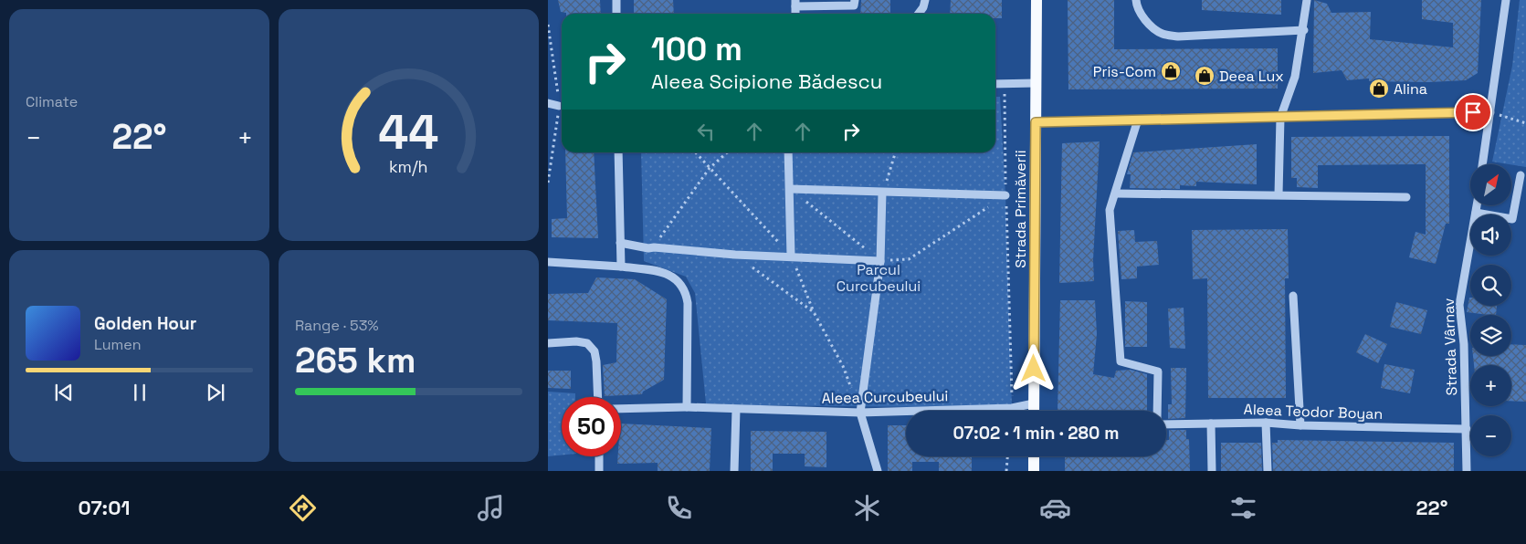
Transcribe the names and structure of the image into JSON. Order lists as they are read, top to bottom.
{
  "streets": {
    "main road": ["Strada Primăverii"],
    "street": ["Strada Vârnav", "Aleea Curcubeului", "Aleea Teodor Boyan"]
  },
  "crossings": [
    ["Strada Primăverii", "Aleea Curcubeului"],
    ["Strada Vârnav", "Aleea Teodor Boyan"]
  ],
  "parks": ["Parcul Curcubeului"],
  "places": {
    "shop": ["Pris-Com", "Deea Lux", "Alina"]
  },
  "north": "top right",
  "page": {
    "tile": [
      "Climate",
      ["Range · 53%", "265 km"]
    ],
    "turn": ["100 m", "Aleea Scipione Bădescu"],
    "heat": ["−", "22°", "+"],
    "map_buttons": ["+", "−"],
    "song": ["Golden Hour", "Lumen"],
    "limit": "50",
    "trip": "07:02 · 1 min · 280 m",
    "tabs": ["07:01", "22°"],
    "gauge": ["44", "km/h"]
  }
}
